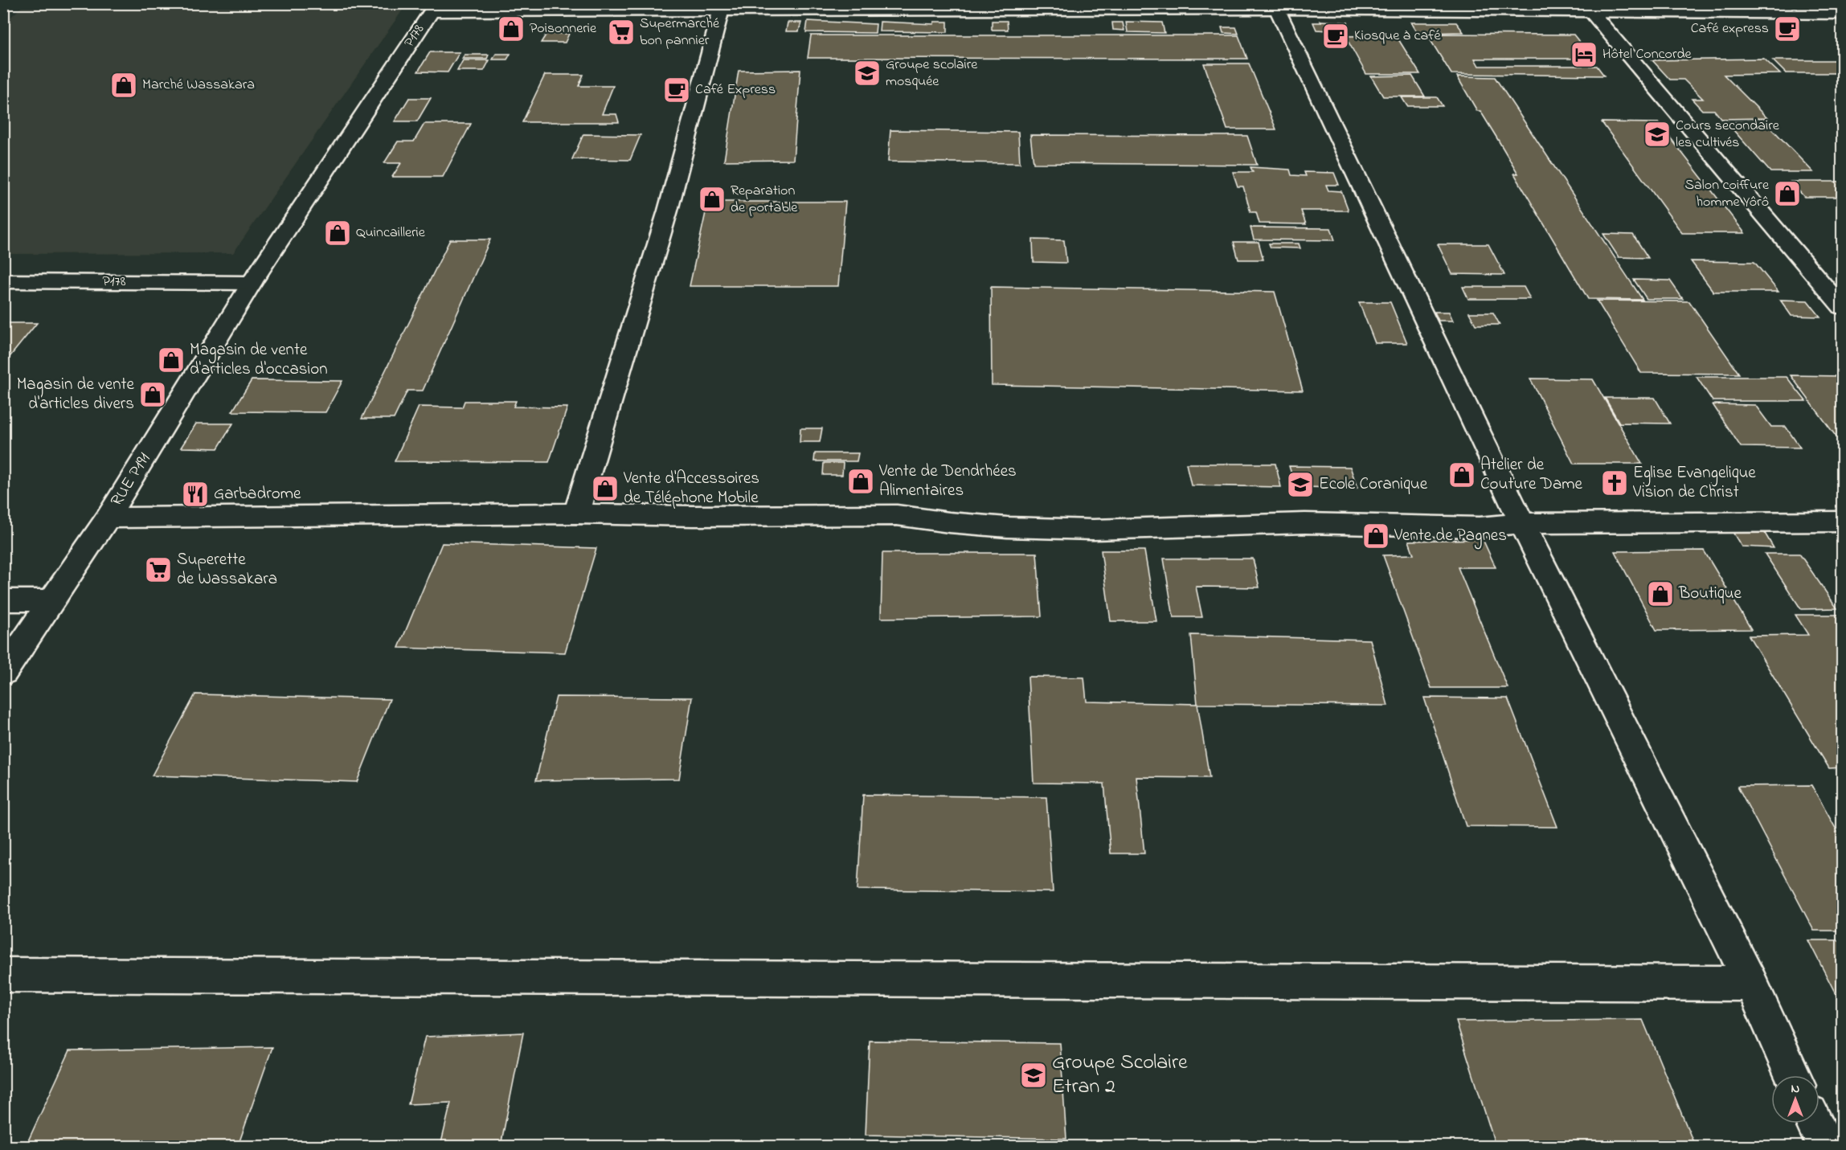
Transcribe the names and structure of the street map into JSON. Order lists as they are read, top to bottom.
{
  "streets": {
    "street": ["P178", "RUE P191"]
  },
  "crossings": [
    ["P178", "RUE P191"]
  ],
  "places": {
    "shop": [
      "Poisonnerie",
      "Marché Wassakara",
      "Salon coiffure homme Yôrô",
      "Reparation de portable",
      "Quincaillerie",
      "Magasin de vente d'articles d'occasion",
      "Magasin de vente d'articles divers",
      "Atelier de Couture Dame",
      "Vente de Dendrhées Alimentaires",
      "Vente d'Accessoires de Téléphone Mobile",
      "Vente de Pagnes",
      "Boutique"
    ],
    "cafe": ["Café express", "Kiosque à café", "Café Express"],
    "supermarket": ["Supermarché bon pannier", "Superette de Wassakara"],
    "hotel": ["Hôtel Concorde"],
    "school or university": [
      "Groupe scolaire mosquée",
      "Cours secondaire les cultivés",
      "Ecole Coranique",
      "Groupe Scolaire Etran 2"
    ],
    "church": ["Eglise Evangelique Vision de Christ"],
    "restaurant": ["Garbadrome"]
  },
  "north": "top"
}
